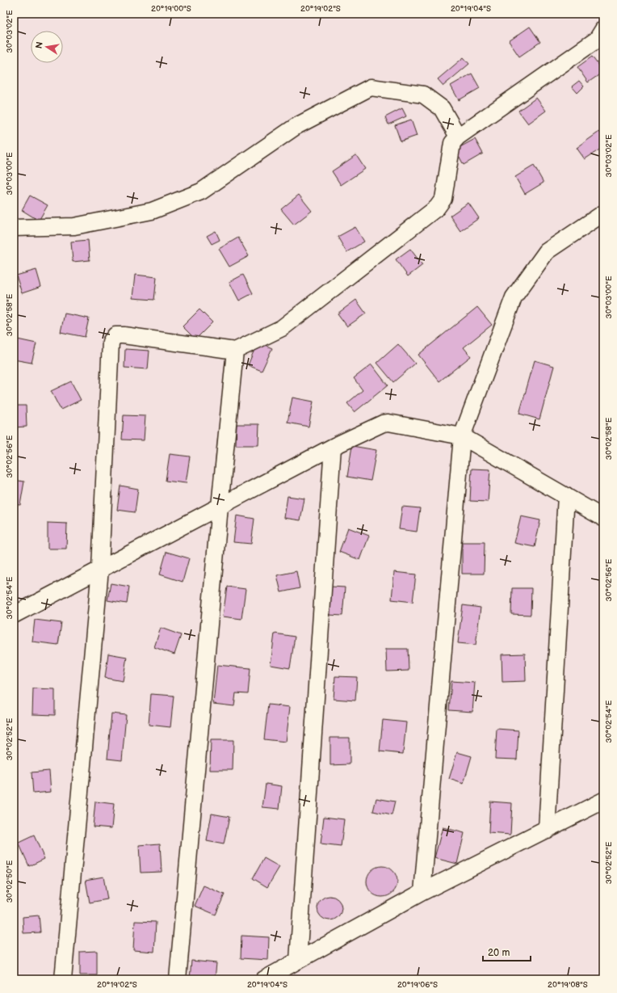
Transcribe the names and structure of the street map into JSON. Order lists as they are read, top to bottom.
{
  "scale_bar": "20 m",
  "north": "left",
  "coordinates": [
    "20°19'00\"S",
    "20°19'02\"S",
    "20°19'04\"S",
    "30°03'02\"E",
    "30°03'00\"E",
    "30°02'58\"E",
    "30°02'56\"E",
    "30°02'54\"E",
    "30°02'52\"E",
    "30°02'50\"E",
    "20°19'06\"S",
    "20°19'08\"S"
  ]
}
